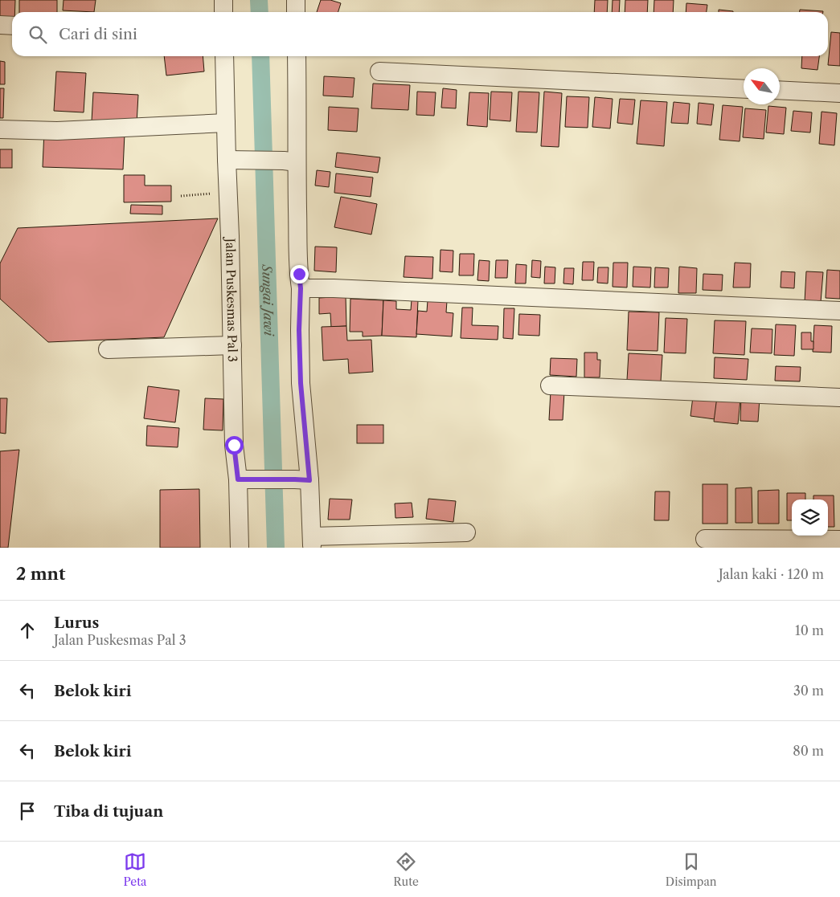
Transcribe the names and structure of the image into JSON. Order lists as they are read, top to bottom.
{
  "streets": {
    "street": ["Jalan Puskesmas Pal 3"]
  },
  "water": ["Sungai Jawi"],
  "north": "top left",
  "page": {
    "search": "Cari di sini",
    "heading": ["2 mnt", "Jalan kaki · 120 m"],
    "list": [
      ["Lurus", "Jalan Puskesmas Pal 3", "10 m"],
      ["Belok kiri", "30 m"],
      ["Belok kiri", "80 m"],
      "Tiba di tujuan"
    ],
    "nav": ["Peta", "Rute", "Disimpan"]
  }
}
